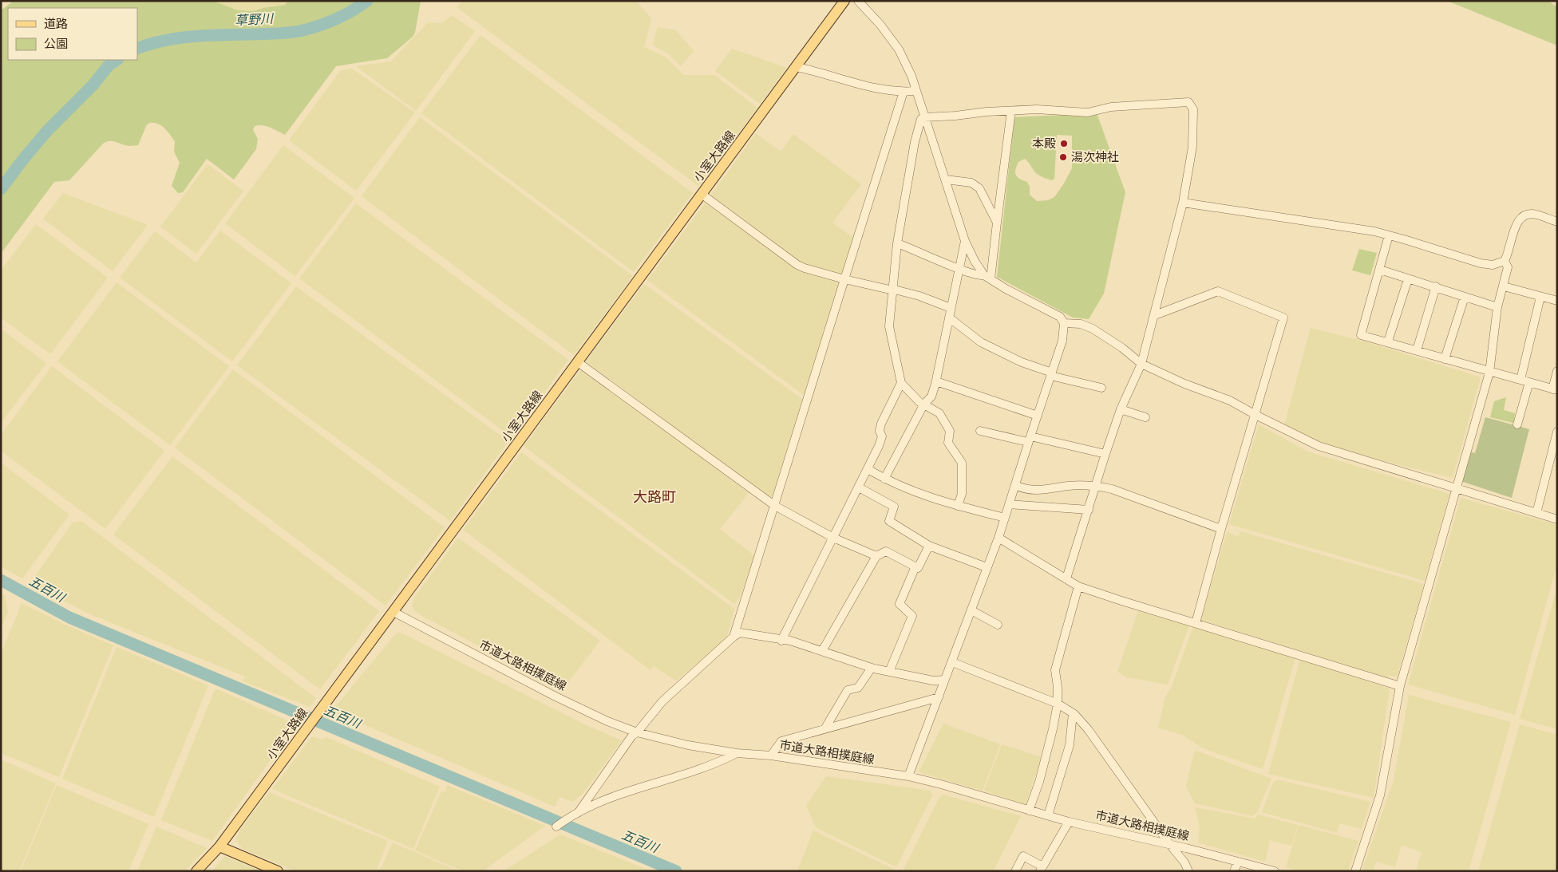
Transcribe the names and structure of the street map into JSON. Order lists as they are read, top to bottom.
{
  "streets": {
    "main road": ["小室大路線"],
    "street": ["市道大路相撲庭線"]
  },
  "crossings": [
    ["小室大路線", "市道大路相撲庭線"]
  ],
  "districts": ["大路町"],
  "water": ["草野川", "五百川"],
  "places": ["本殿", "湯次神社"],
  "legend": ["道路", "公園"]
}
